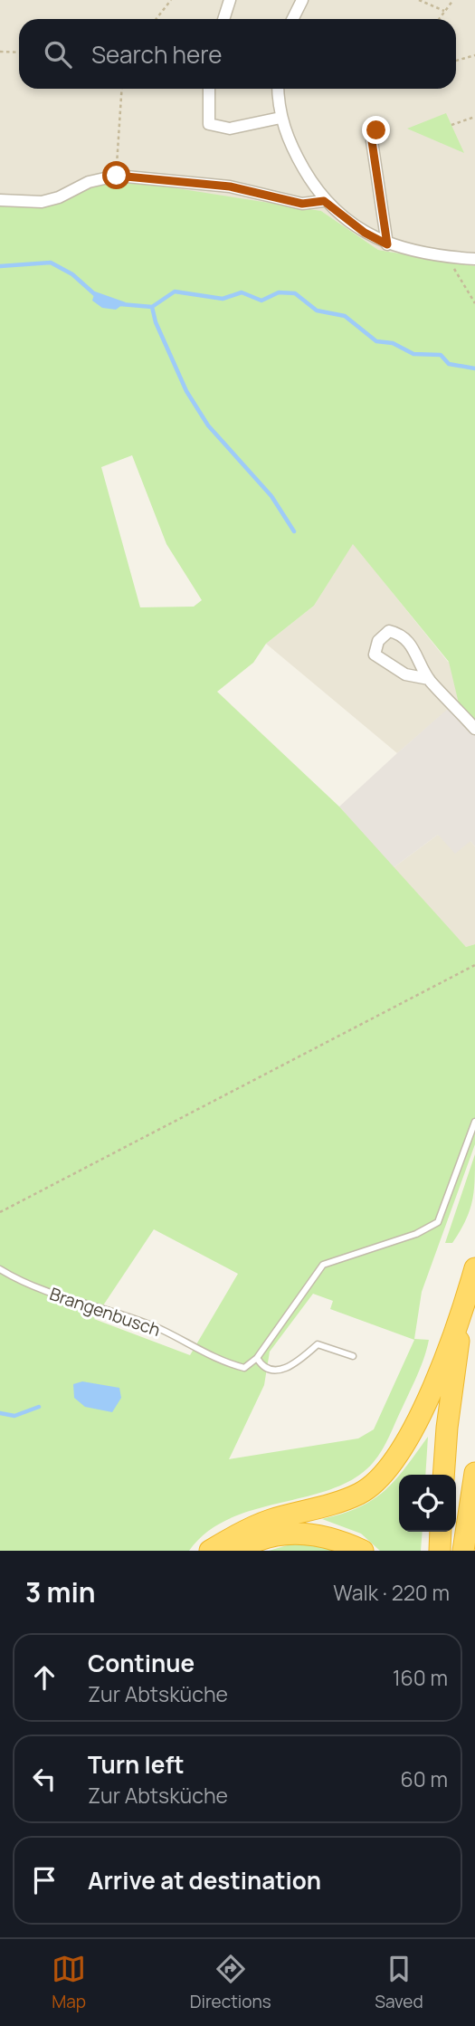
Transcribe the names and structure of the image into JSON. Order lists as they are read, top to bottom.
{
  "streets": {
    "lane": ["Brangenbusch"]
  },
  "page": {
    "search": "Search here",
    "heading": ["3 min", "Walk · 220 m"],
    "list": [
      ["Continue", "Zur Abtsküche", "160 m"],
      ["Turn left", "Zur Abtsküche", "60 m"],
      "Arrive at destination"
    ],
    "nav": ["Map", "Directions", "Saved"]
  }
}
